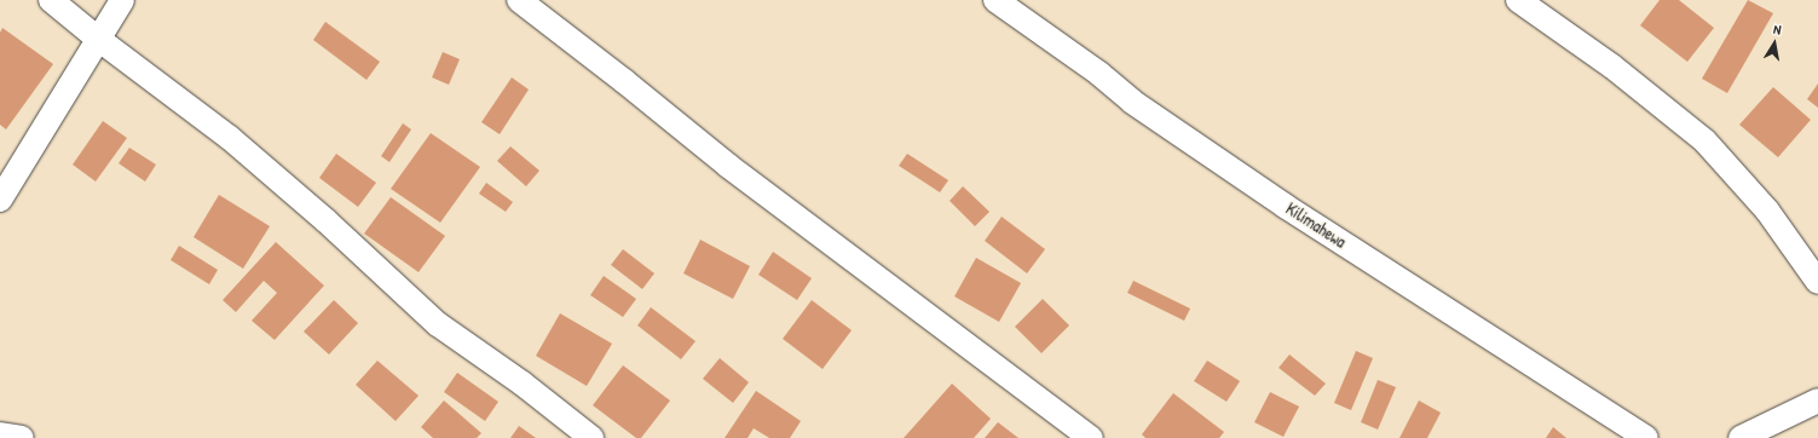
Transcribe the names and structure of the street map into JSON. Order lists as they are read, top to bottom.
{
  "streets": {
    "street": ["Kilimahewa"]
  },
  "north": "top"
}
